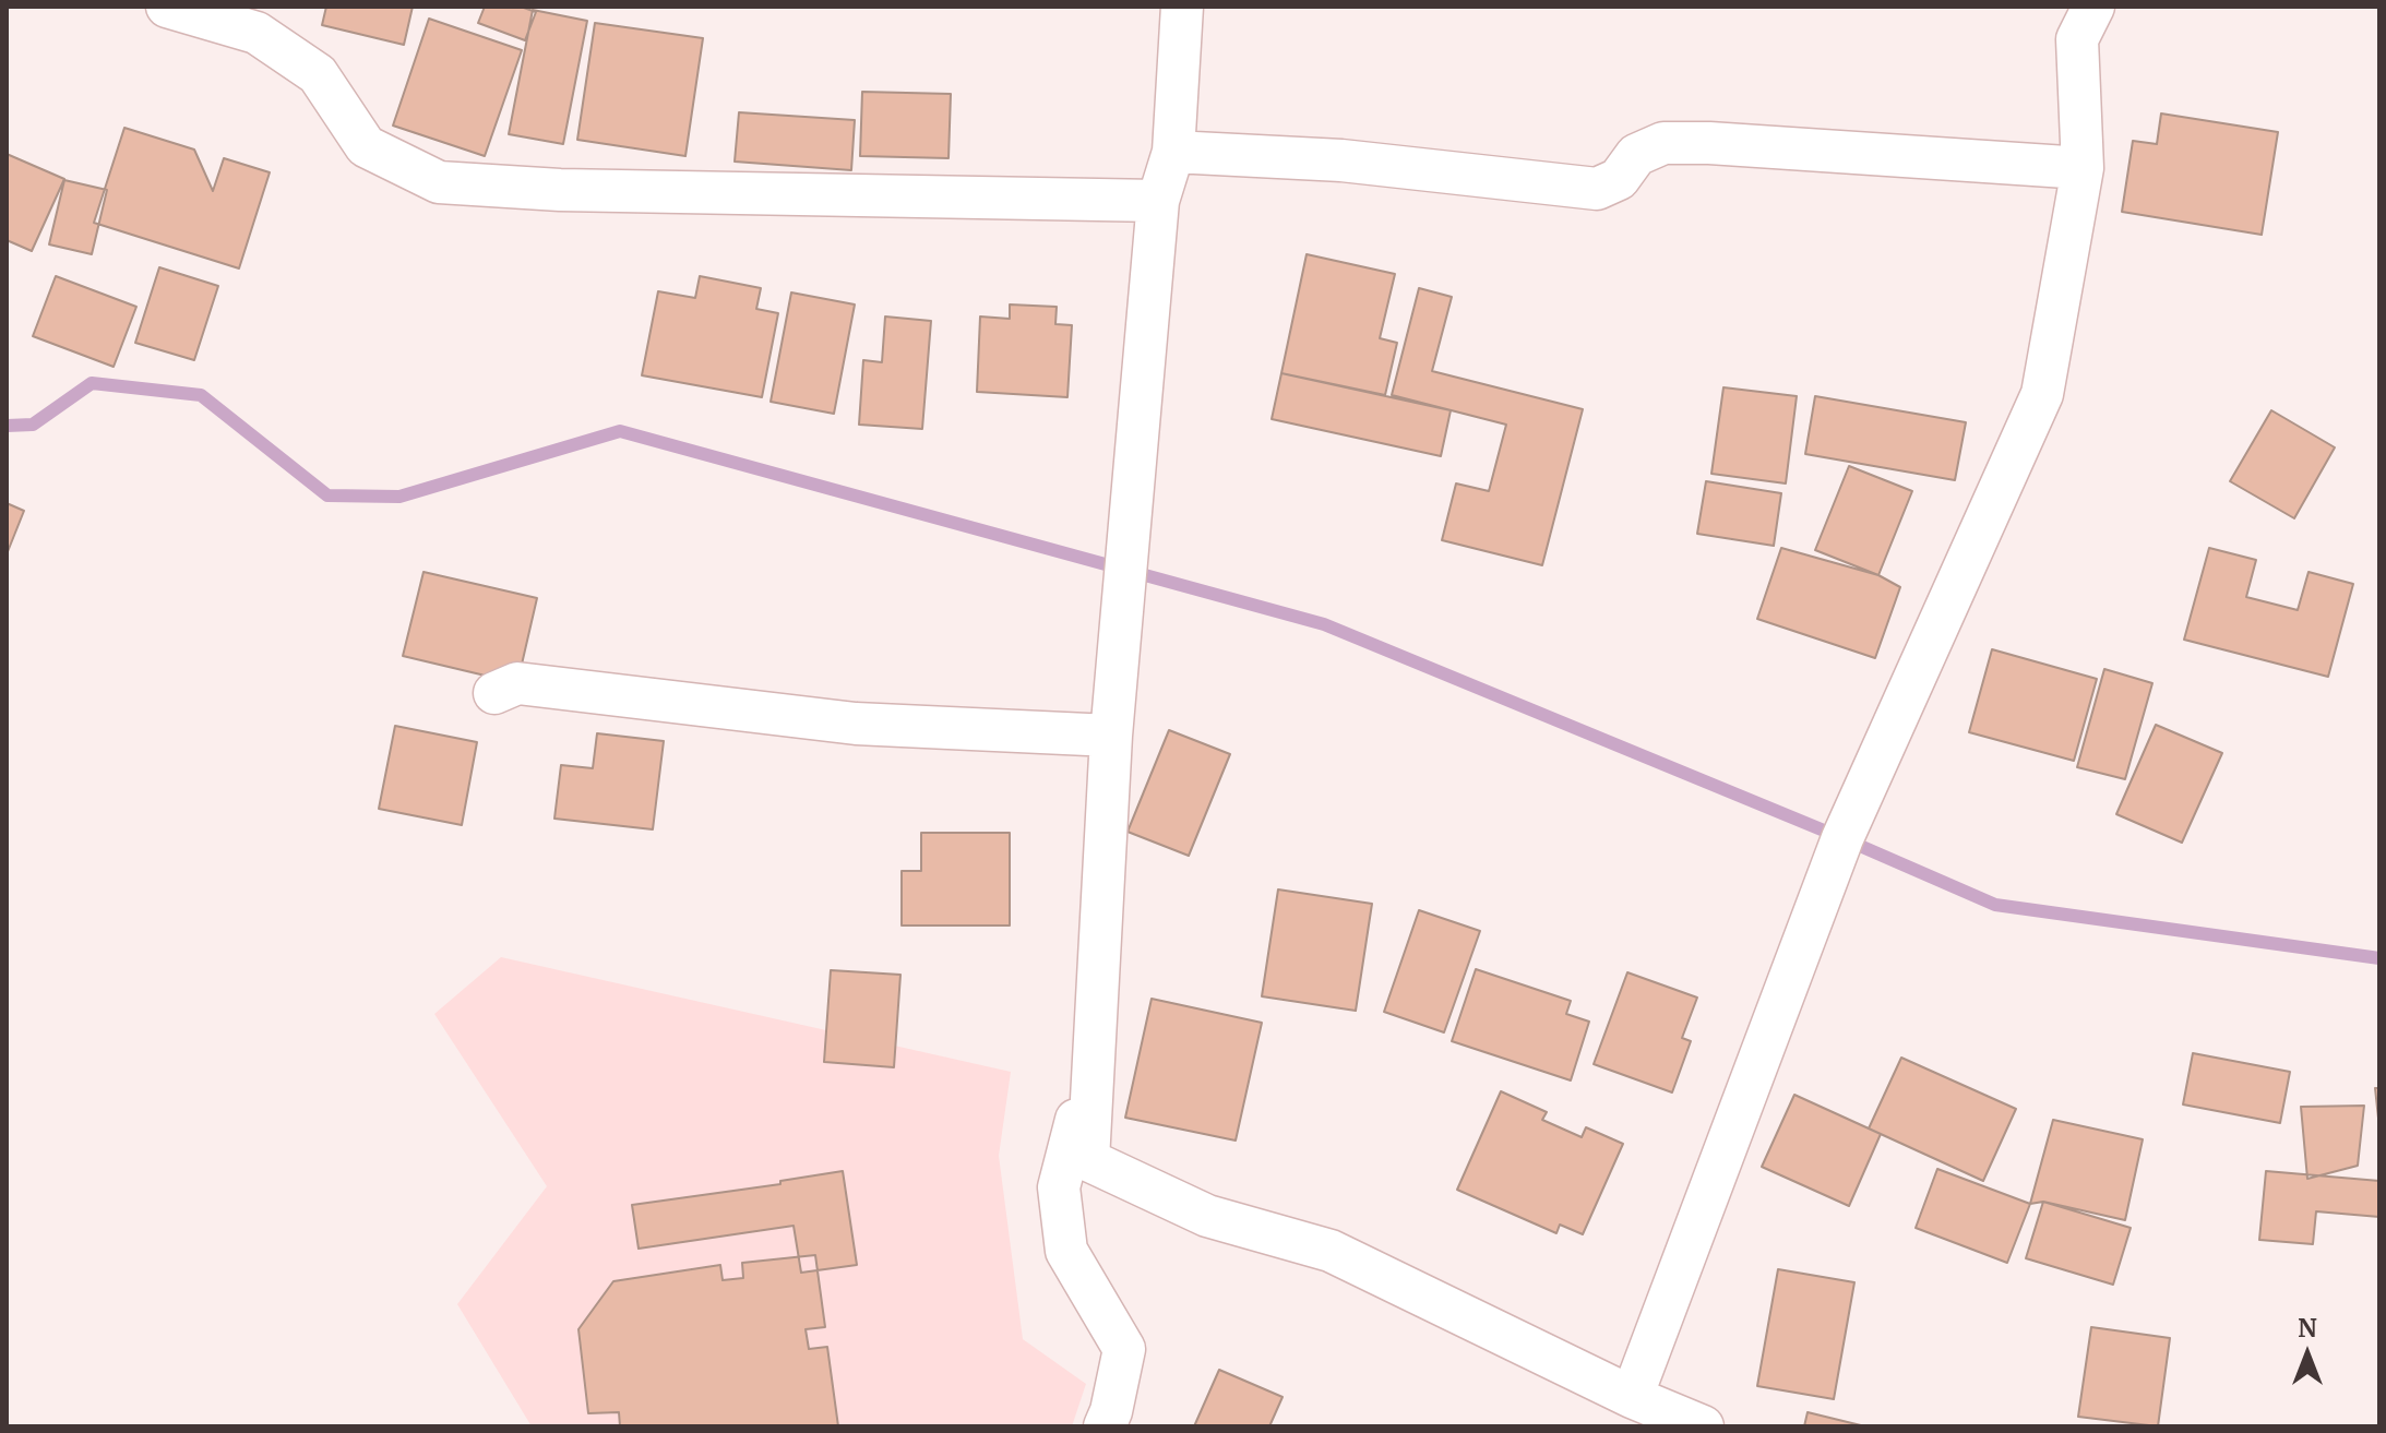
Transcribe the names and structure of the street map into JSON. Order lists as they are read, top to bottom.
{
  "north": "top"
}
